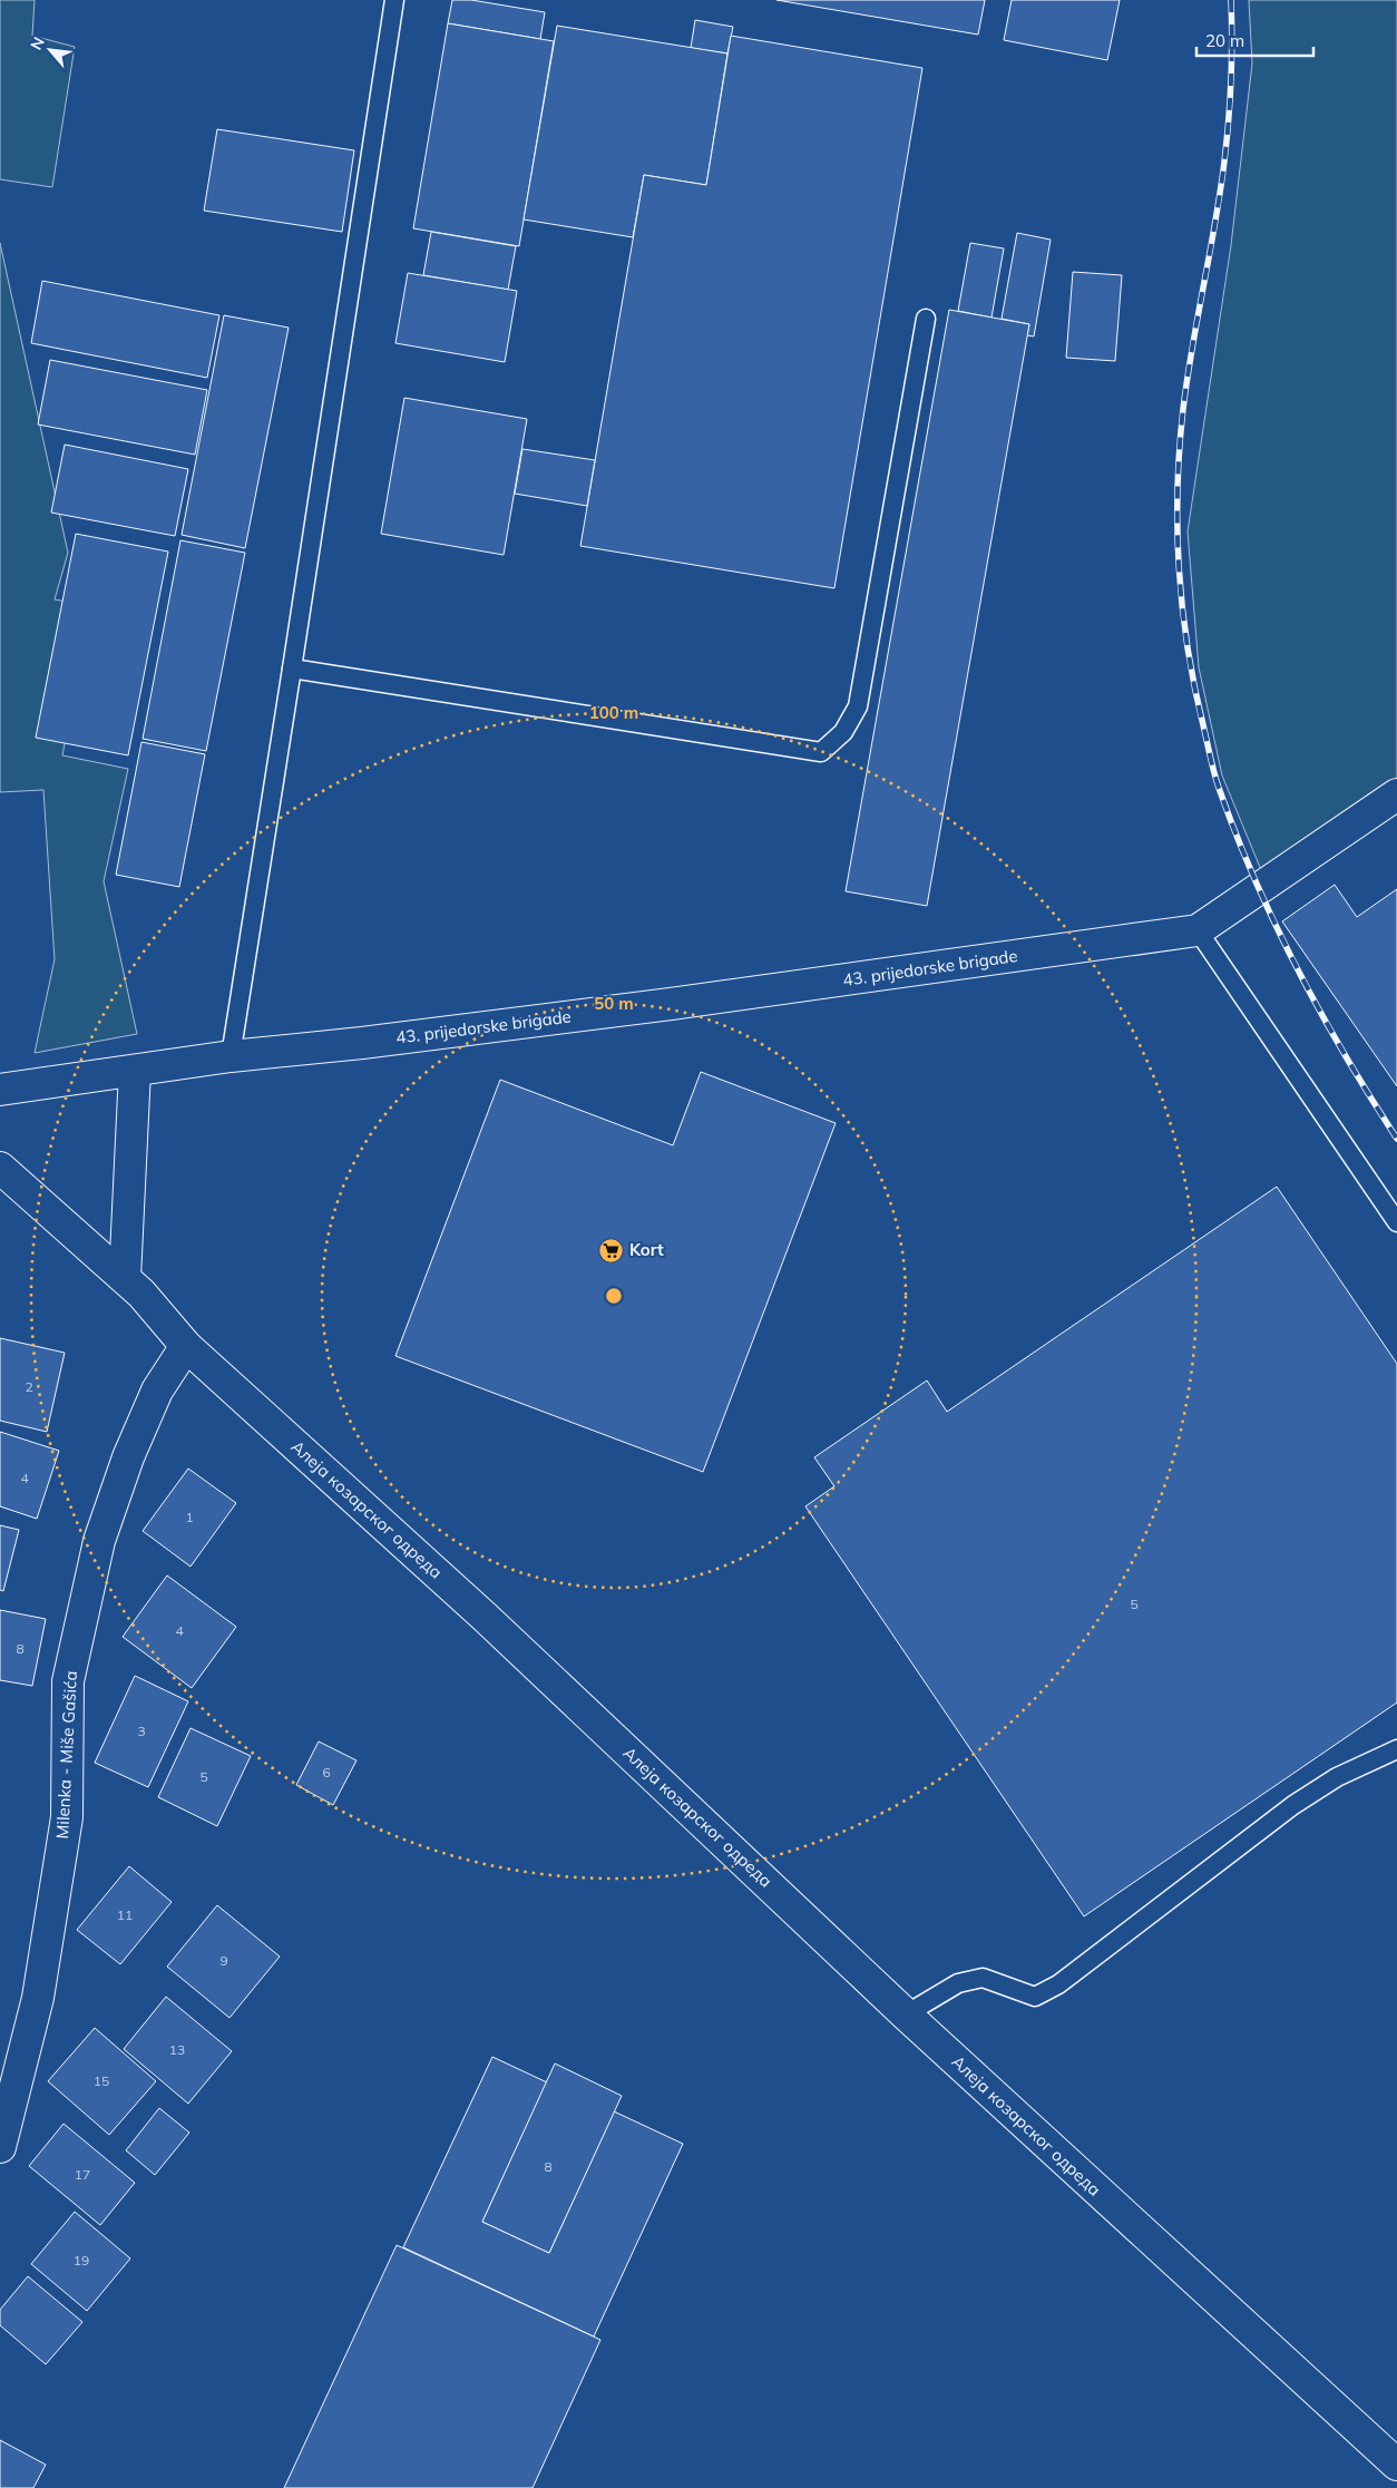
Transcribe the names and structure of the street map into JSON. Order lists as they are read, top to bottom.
{
  "streets": {
    "street": ["43. prijedorske brigade", "Алеја козарског одреда", "Milenka - Miše Gašića"]
  },
  "crossings": [
    ["Алеја козарског одреда", "Milenka - Miše Gašića"]
  ],
  "places": {
    "supermarket": ["Kort"]
  },
  "house_numbers": [
    "2",
    "4",
    "1",
    "5",
    "4",
    "8",
    "3",
    "6",
    "5",
    "11",
    "9",
    "13",
    "15",
    "8",
    "17",
    "19"
  ],
  "scale_bar": "20 m",
  "north": "top left",
  "rings": ["100 m", "50 m"]
}
